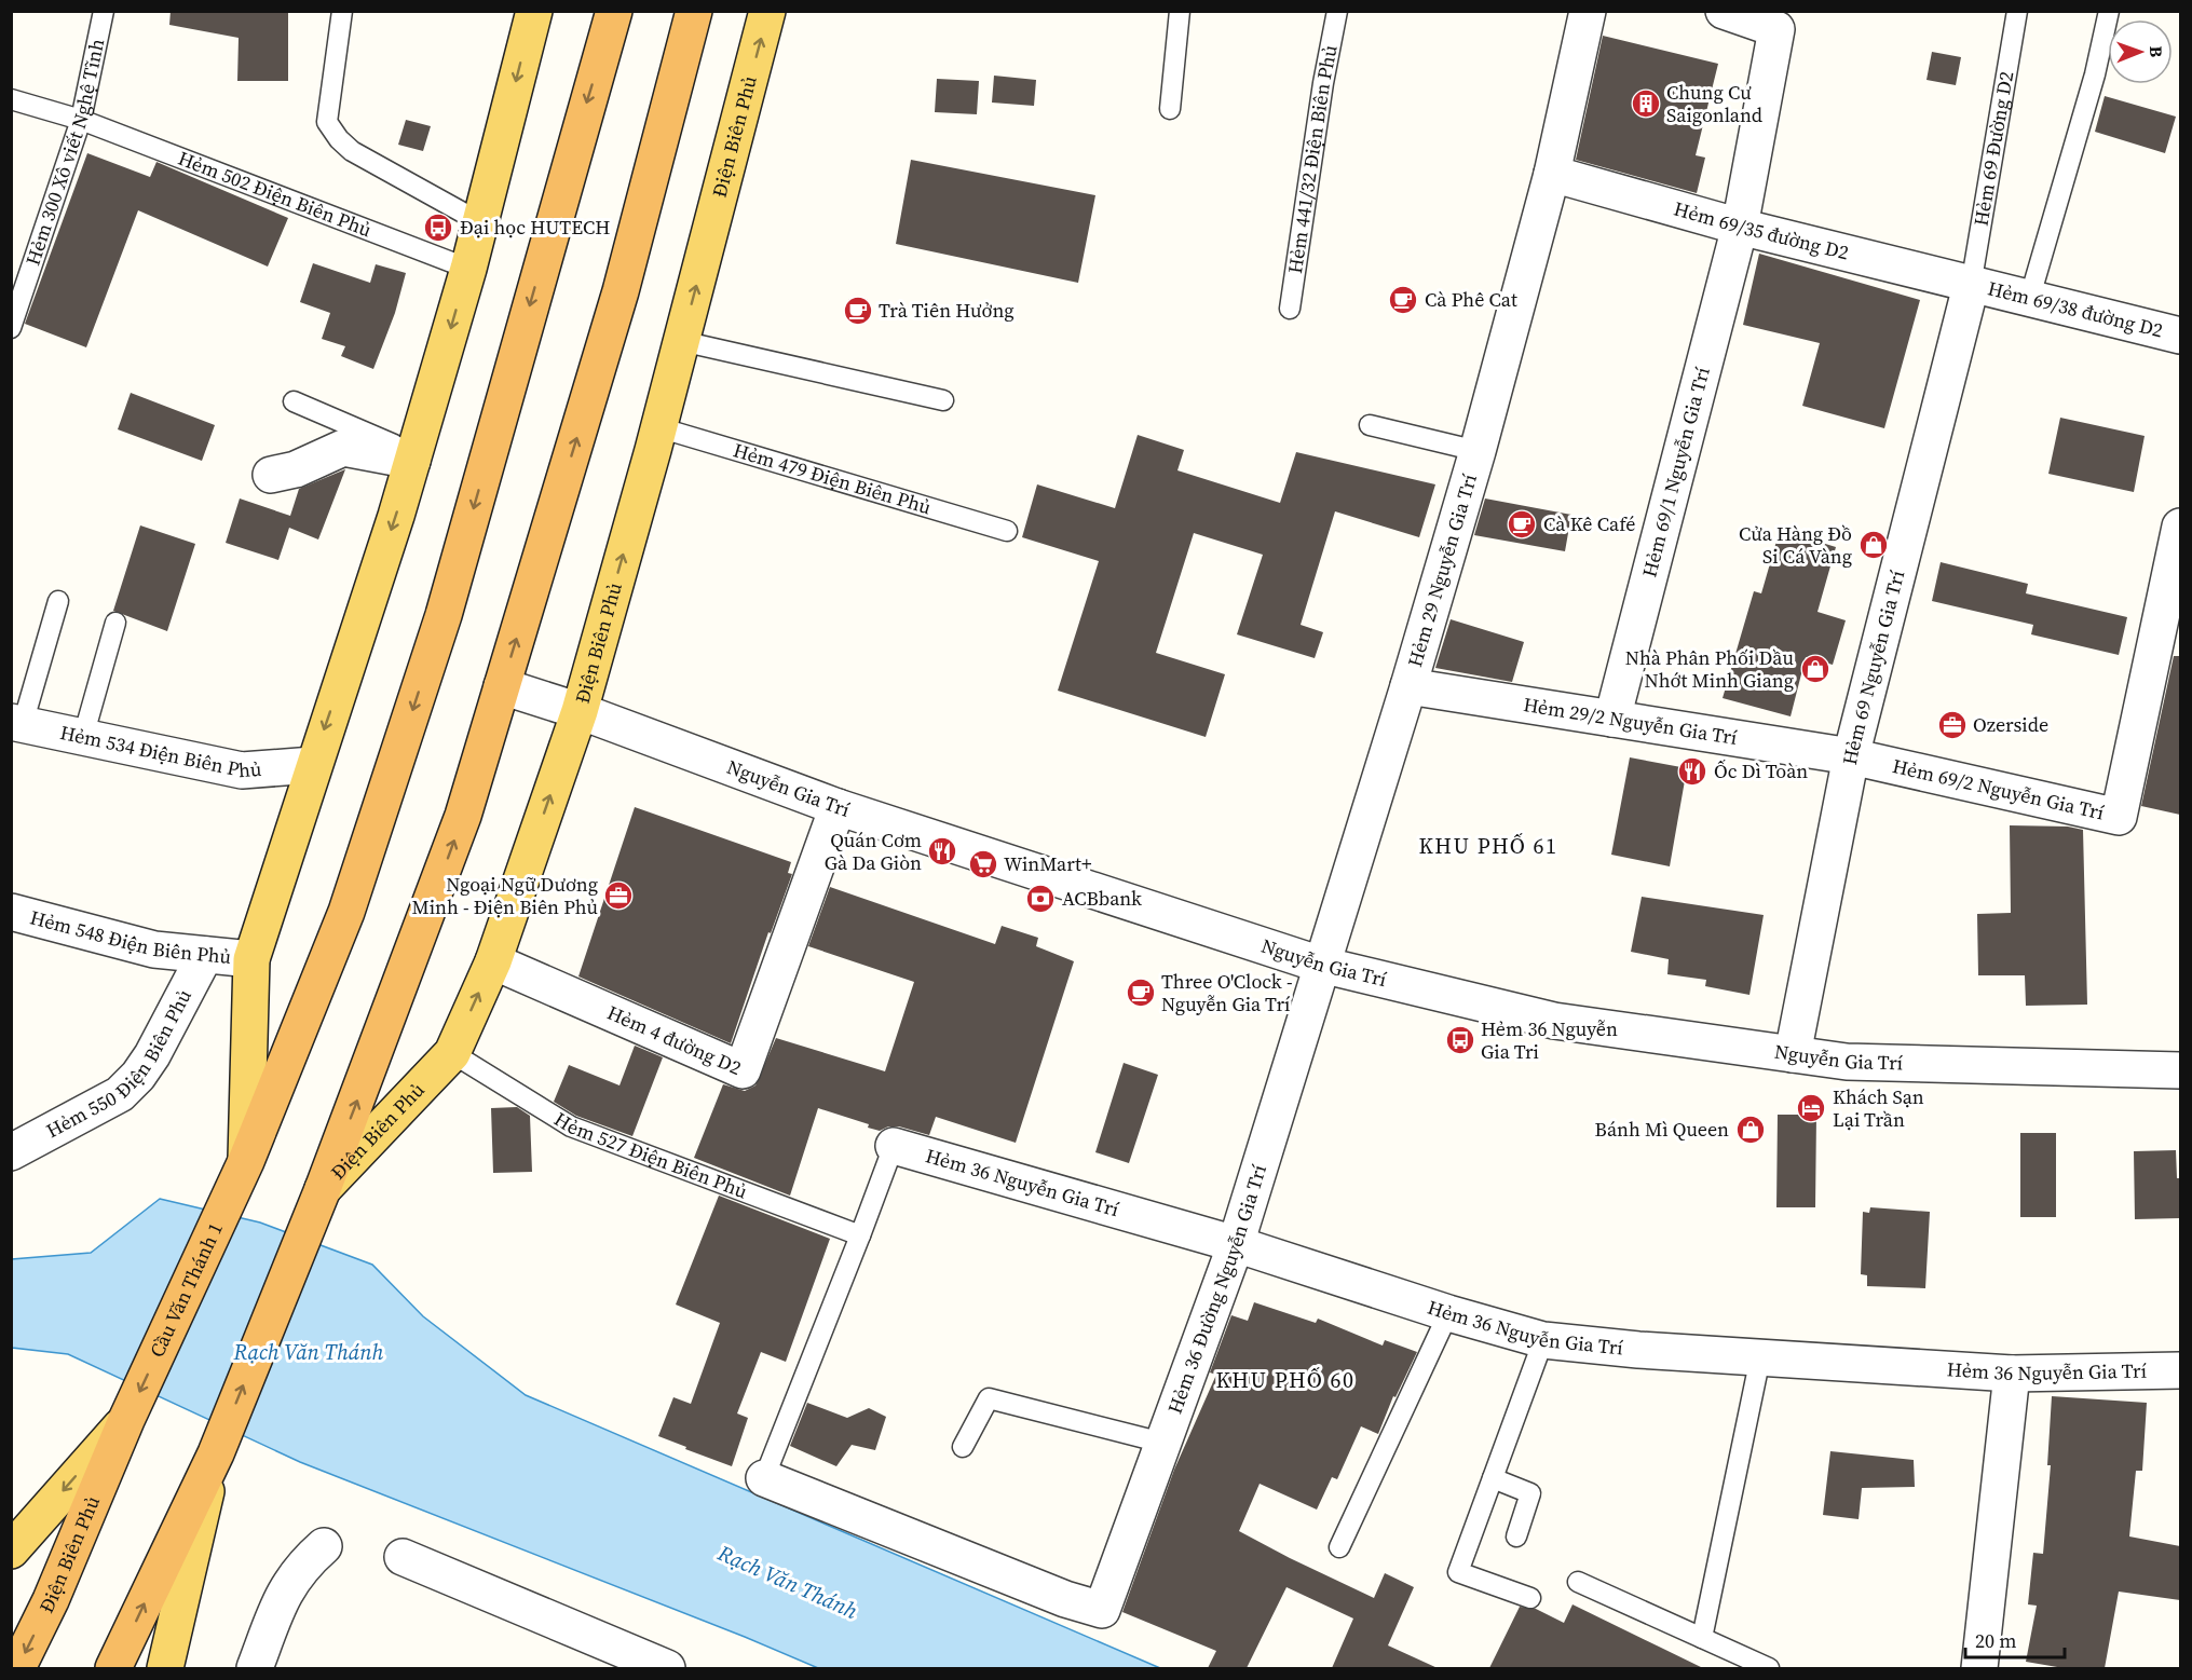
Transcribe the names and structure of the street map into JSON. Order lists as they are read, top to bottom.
{
  "streets": {
    "highway": ["Điện Biên Phủ", "Cầu Văn Thánh 1"],
    "street": [
      "Hẻm 69/35 đường D2",
      "Hẻm 69/38 đường D2",
      "Hẻm 69/1 Nguyễn Gia Trí",
      "Hẻm 29 Nguyễn Gia Trí",
      "Hẻm 69 Nguyễn Gia Trí",
      "Hẻm 29/2 Nguyễn Gia Trí",
      "Hẻm 534 Điện Biên Phủ",
      "Nguyễn Gia Trí",
      "Hẻm 69/2 Nguyễn Gia Trí",
      "Hẻm 548 Điện Biên Phủ",
      "Hẻm 4 đường D2",
      "Hẻm 550 Điện Biên Phủ",
      "Hẻm 36 Nguyễn Gia Trí",
      "Hẻm 36 Đường Nguyễn Gia Trí"
    ],
    "lane": [
      "Hẻm 69 Đường D2",
      "Hẻm 300 Xô viết Nghệ Tĩnh",
      "Hẻm 441/32 Điện Biên Phủ",
      "Hẻm 502 Điện Biên Phủ",
      "Hẻm 479 Điện Biên Phủ",
      "Hẻm 527 Điện Biên Phủ"
    ]
  },
  "crossings": [
    ["Điện Biên Phủ", "Hẻm 479 Điện Biên Phủ"],
    ["Điện Biên Phủ", "Nguyễn Gia Trí"],
    ["Điện Biên Phủ", "Hẻm 4 đường D2"],
    ["Điện Biên Phủ", "Hẻm 527 Điện Biên Phủ"],
    ["Điện Biên Phủ", "Cầu Văn Thánh 1"],
    ["Hẻm 69 Đường D2", "Hẻm 69/35 đường D2"],
    ["Hẻm 69 Đường D2", "Hẻm 69/38 đường D2"],
    ["Hẻm 69 Đường D2", "Hẻm 69 Nguyễn Gia Trí"],
    ["Hẻm 300 Xô viết Nghệ Tĩnh", "Hẻm 502 Điện Biên Phủ"],
    ["Hẻm 69/35 đường D2", "Hẻm 69/38 đường D2"],
    ["Hẻm 69/35 đường D2", "Hẻm 69/1 Nguyễn Gia Trí"],
    ["Hẻm 69/35 đường D2", "Hẻm 29 Nguyễn Gia Trí"],
    ["Hẻm 69/35 đường D2", "Hẻm 69 Nguyễn Gia Trí"],
    ["Hẻm 69/38 đường D2", "Hẻm 69 Nguyễn Gia Trí"],
    ["Hẻm 69/1 Nguyễn Gia Trí", "Hẻm 29/2 Nguyễn Gia Trí"],
    ["Hẻm 29 Nguyễn Gia Trí", "Hẻm 29/2 Nguyễn Gia Trí"],
    ["Hẻm 29 Nguyễn Gia Trí", "Nguyễn Gia Trí"],
    ["Hẻm 29 Nguyễn Gia Trí", "Hẻm 36 Đường Nguyễn Gia Trí"],
    ["Hẻm 69 Nguyễn Gia Trí", "Hẻm 29/2 Nguyễn Gia Trí"],
    ["Hẻm 69 Nguyễn Gia Trí", "Nguyễn Gia Trí"],
    ["Hẻm 69 Nguyễn Gia Trí", "Hẻm 69/2 Nguyễn Gia Trí"],
    ["Hẻm 29/2 Nguyễn Gia Trí", "Hẻm 69/2 Nguyễn Gia Trí"],
    ["Nguyễn Gia Trí", "Hẻm 4 đường D2"],
    ["Nguyễn Gia Trí", "Hẻm 36 Đường Nguyễn Gia Trí"],
    ["Hẻm 548 Điện Biên Phủ", "Hẻm 550 Điện Biên Phủ"],
    ["Hẻm 36 Nguyễn Gia Trí", "Hẻm 36 Đường Nguyễn Gia Trí"]
  ],
  "districts": ["KHU PHỐ 61", "KHU PHỐ 60"],
  "water": ["Rạch Văn Thánh"],
  "places": {
    "building": ["Chung Cư Saigonland"],
    "bus stop": ["Đại học HUTECH", "Hẻm 36 Nguyễn Gia Tri"],
    "cafe": [
      "Cà Phê Cat",
      "Trà Tiên Hưởng",
      "Cà Kê Café",
      "Three O'Clock - Nguyễn Gia Trí"
    ],
    "shop": ["Cửa Hàng Đồ Si Cá Vàng", "Nhà Phân Phối Dầu Nhớt Minh Giang", "Bánh Mì Queen"],
    "office": ["Ozerside", "Ngoại Ngữ Dương Minh - Điện Biên Phủ"],
    "restaurant": ["Ốc Dì Toàn", "Quán Cơm Gà Da Giòn"],
    "supermarket": ["WinMart+"],
    "bank": ["ACBbank"],
    "hotel": ["Khách Sạn Lại Trần"]
  },
  "scale_bar": "20 m",
  "north": "right"
}
